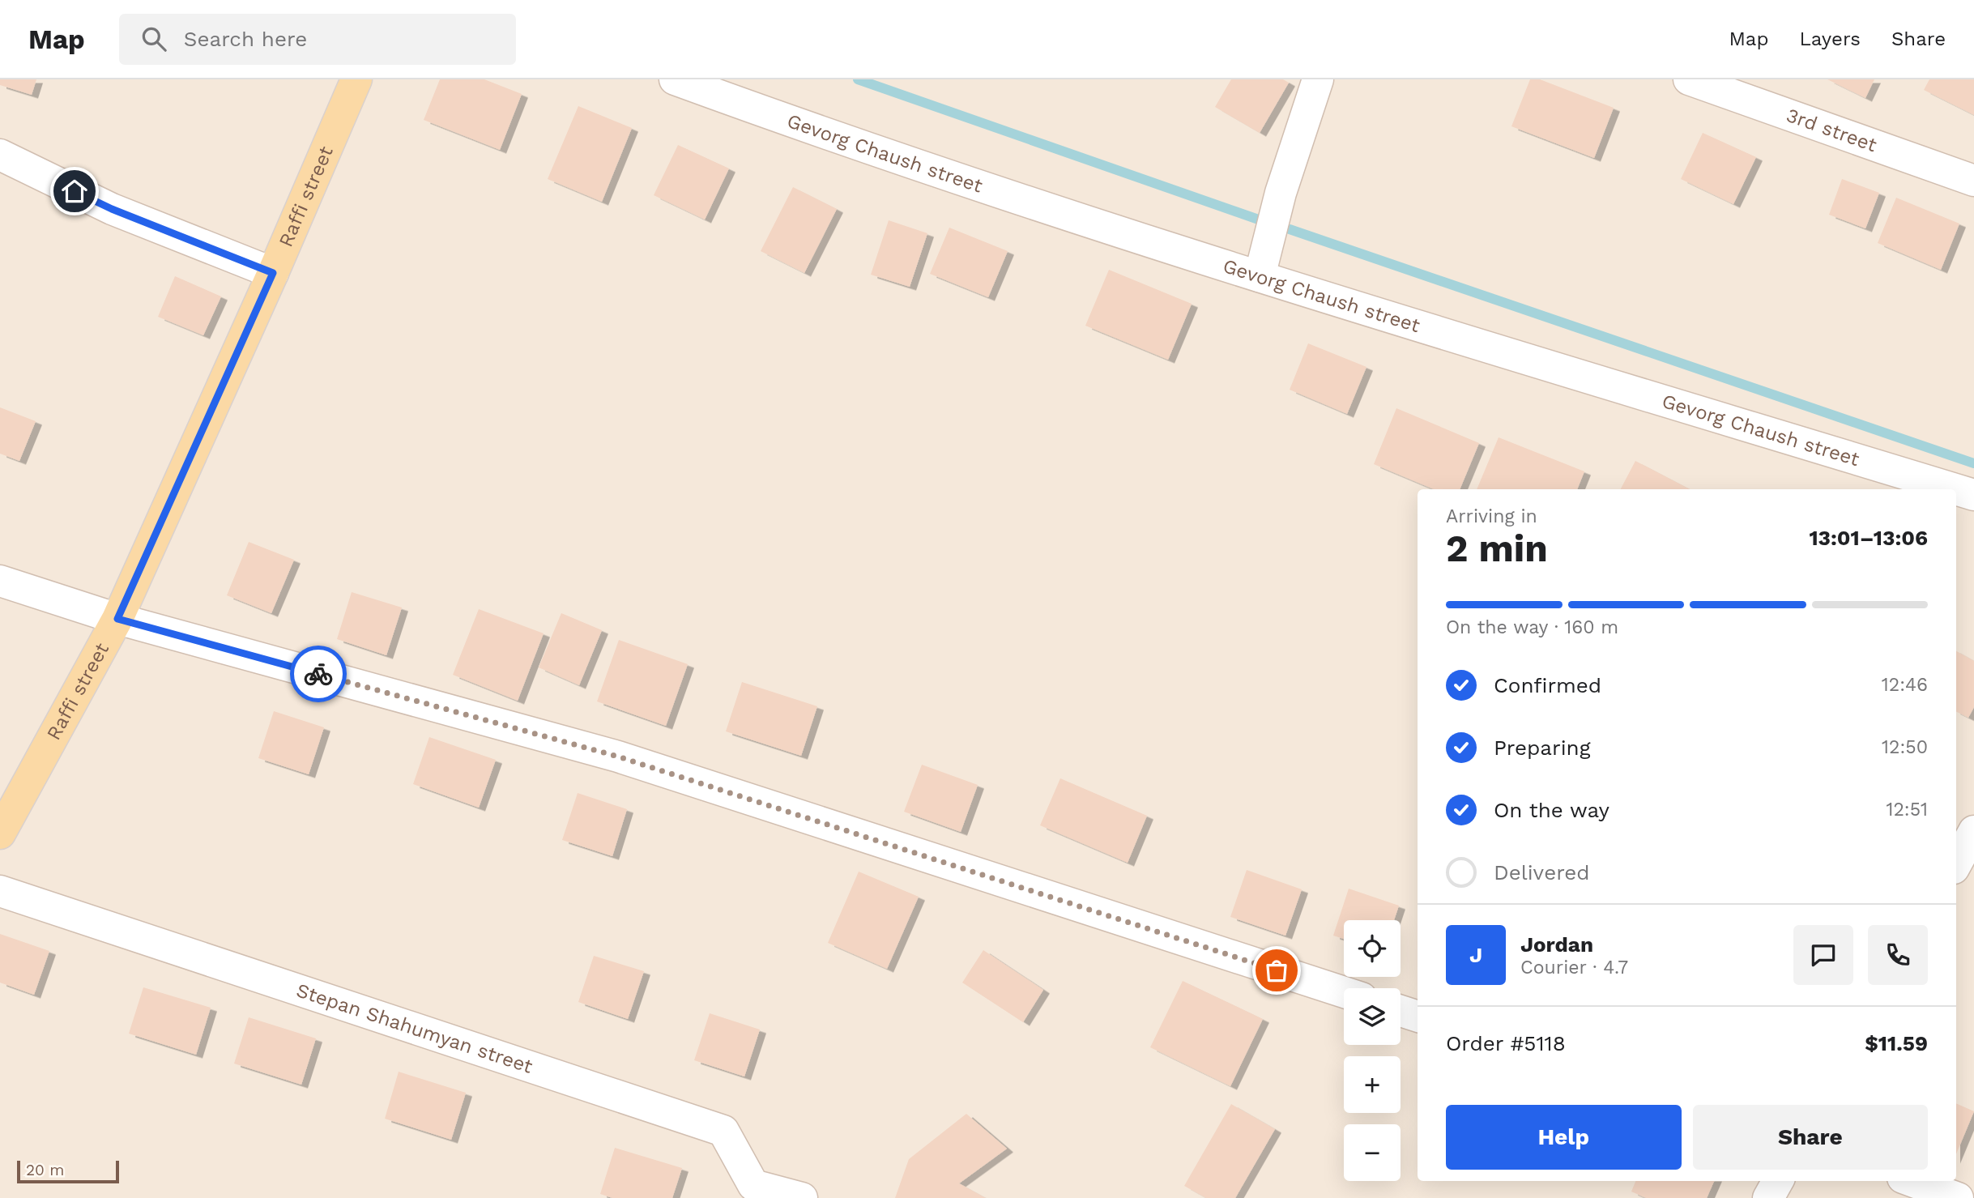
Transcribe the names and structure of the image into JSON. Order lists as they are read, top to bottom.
{
  "streets": {
    "main road": ["Raffi street"],
    "street": ["3rd street", "Gevorg Chaush street", "Stepan Shahumyan street"]
  },
  "scale_bar": "20 m",
  "page": {
    "header": "Map",
    "search": "Search here",
    "nav": ["Map", "Layers", "Share"],
    "heading": ["2 min", "Arriving in", "13:01–13:06"],
    "panel": [
      "Jordan",
      "Courier · 4.7",
      "Order #5118",
      "$11.59"
    ],
    "bar": "On the way · 160 m",
    "list": [
      ["Confirmed", "12:46"],
      ["Preparing", "12:50"],
      ["On the way", "12:51"],
      "Delivered"
    ],
    "map_buttons": ["+", "−"],
    "round": "J",
    "buttons": ["Help", "Share"],
    "scale": "20 m"
  }
}
